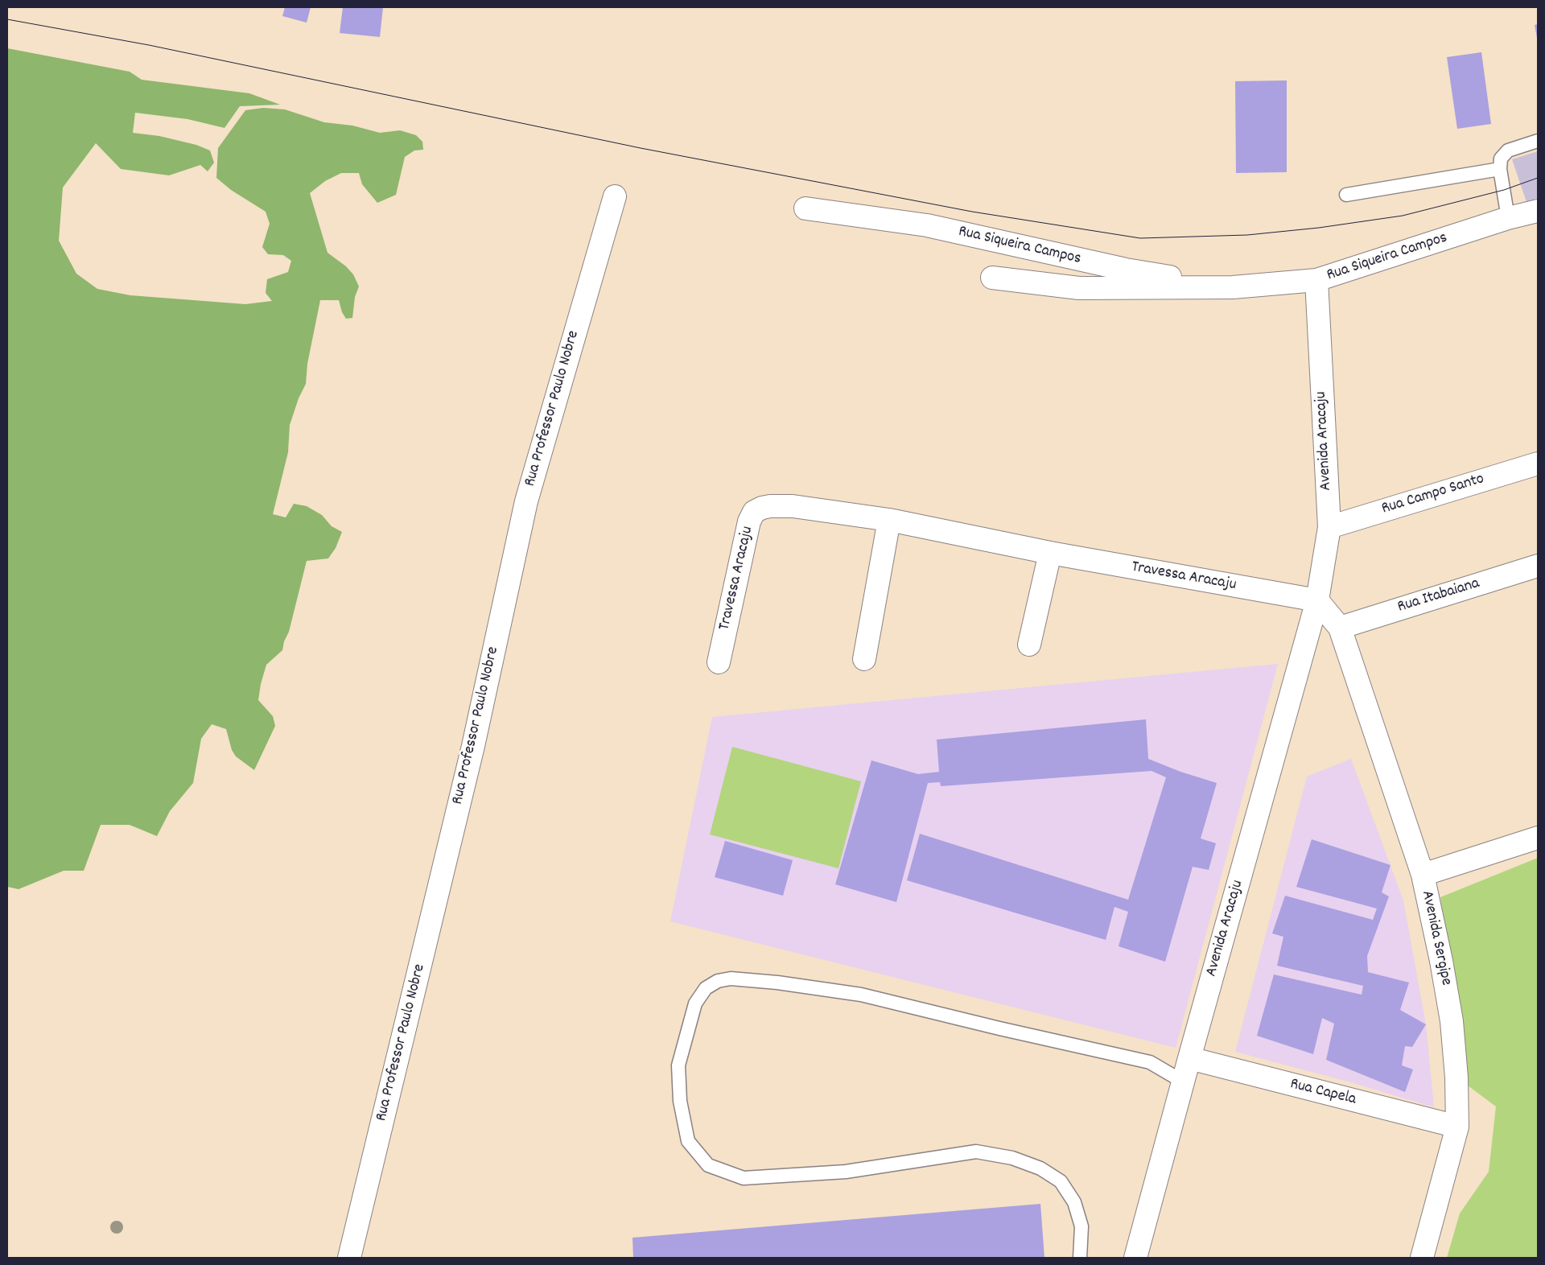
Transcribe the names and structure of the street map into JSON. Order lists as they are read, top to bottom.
{
  "streets": {
    "street": [
      "Rua Siqueira Campos",
      "Rua Professor Paulo Nobre",
      "Avenida Aracaju",
      "Rua Campo Santo",
      "Travessa Aracaju",
      "Rua Itabaiana",
      "Avenida Sergipe",
      "Rua Capela"
    ]
  },
  "crossings": [
    ["Rua Siqueira Campos", "Avenida Aracaju"],
    ["Avenida Aracaju", "Rua Campo Santo"],
    ["Avenida Aracaju", "Travessa Aracaju"],
    ["Avenida Aracaju", "Rua Capela"],
    ["Rua Itabaiana", "Avenida Sergipe"],
    ["Avenida Sergipe", "Rua Capela"]
  ]
}
